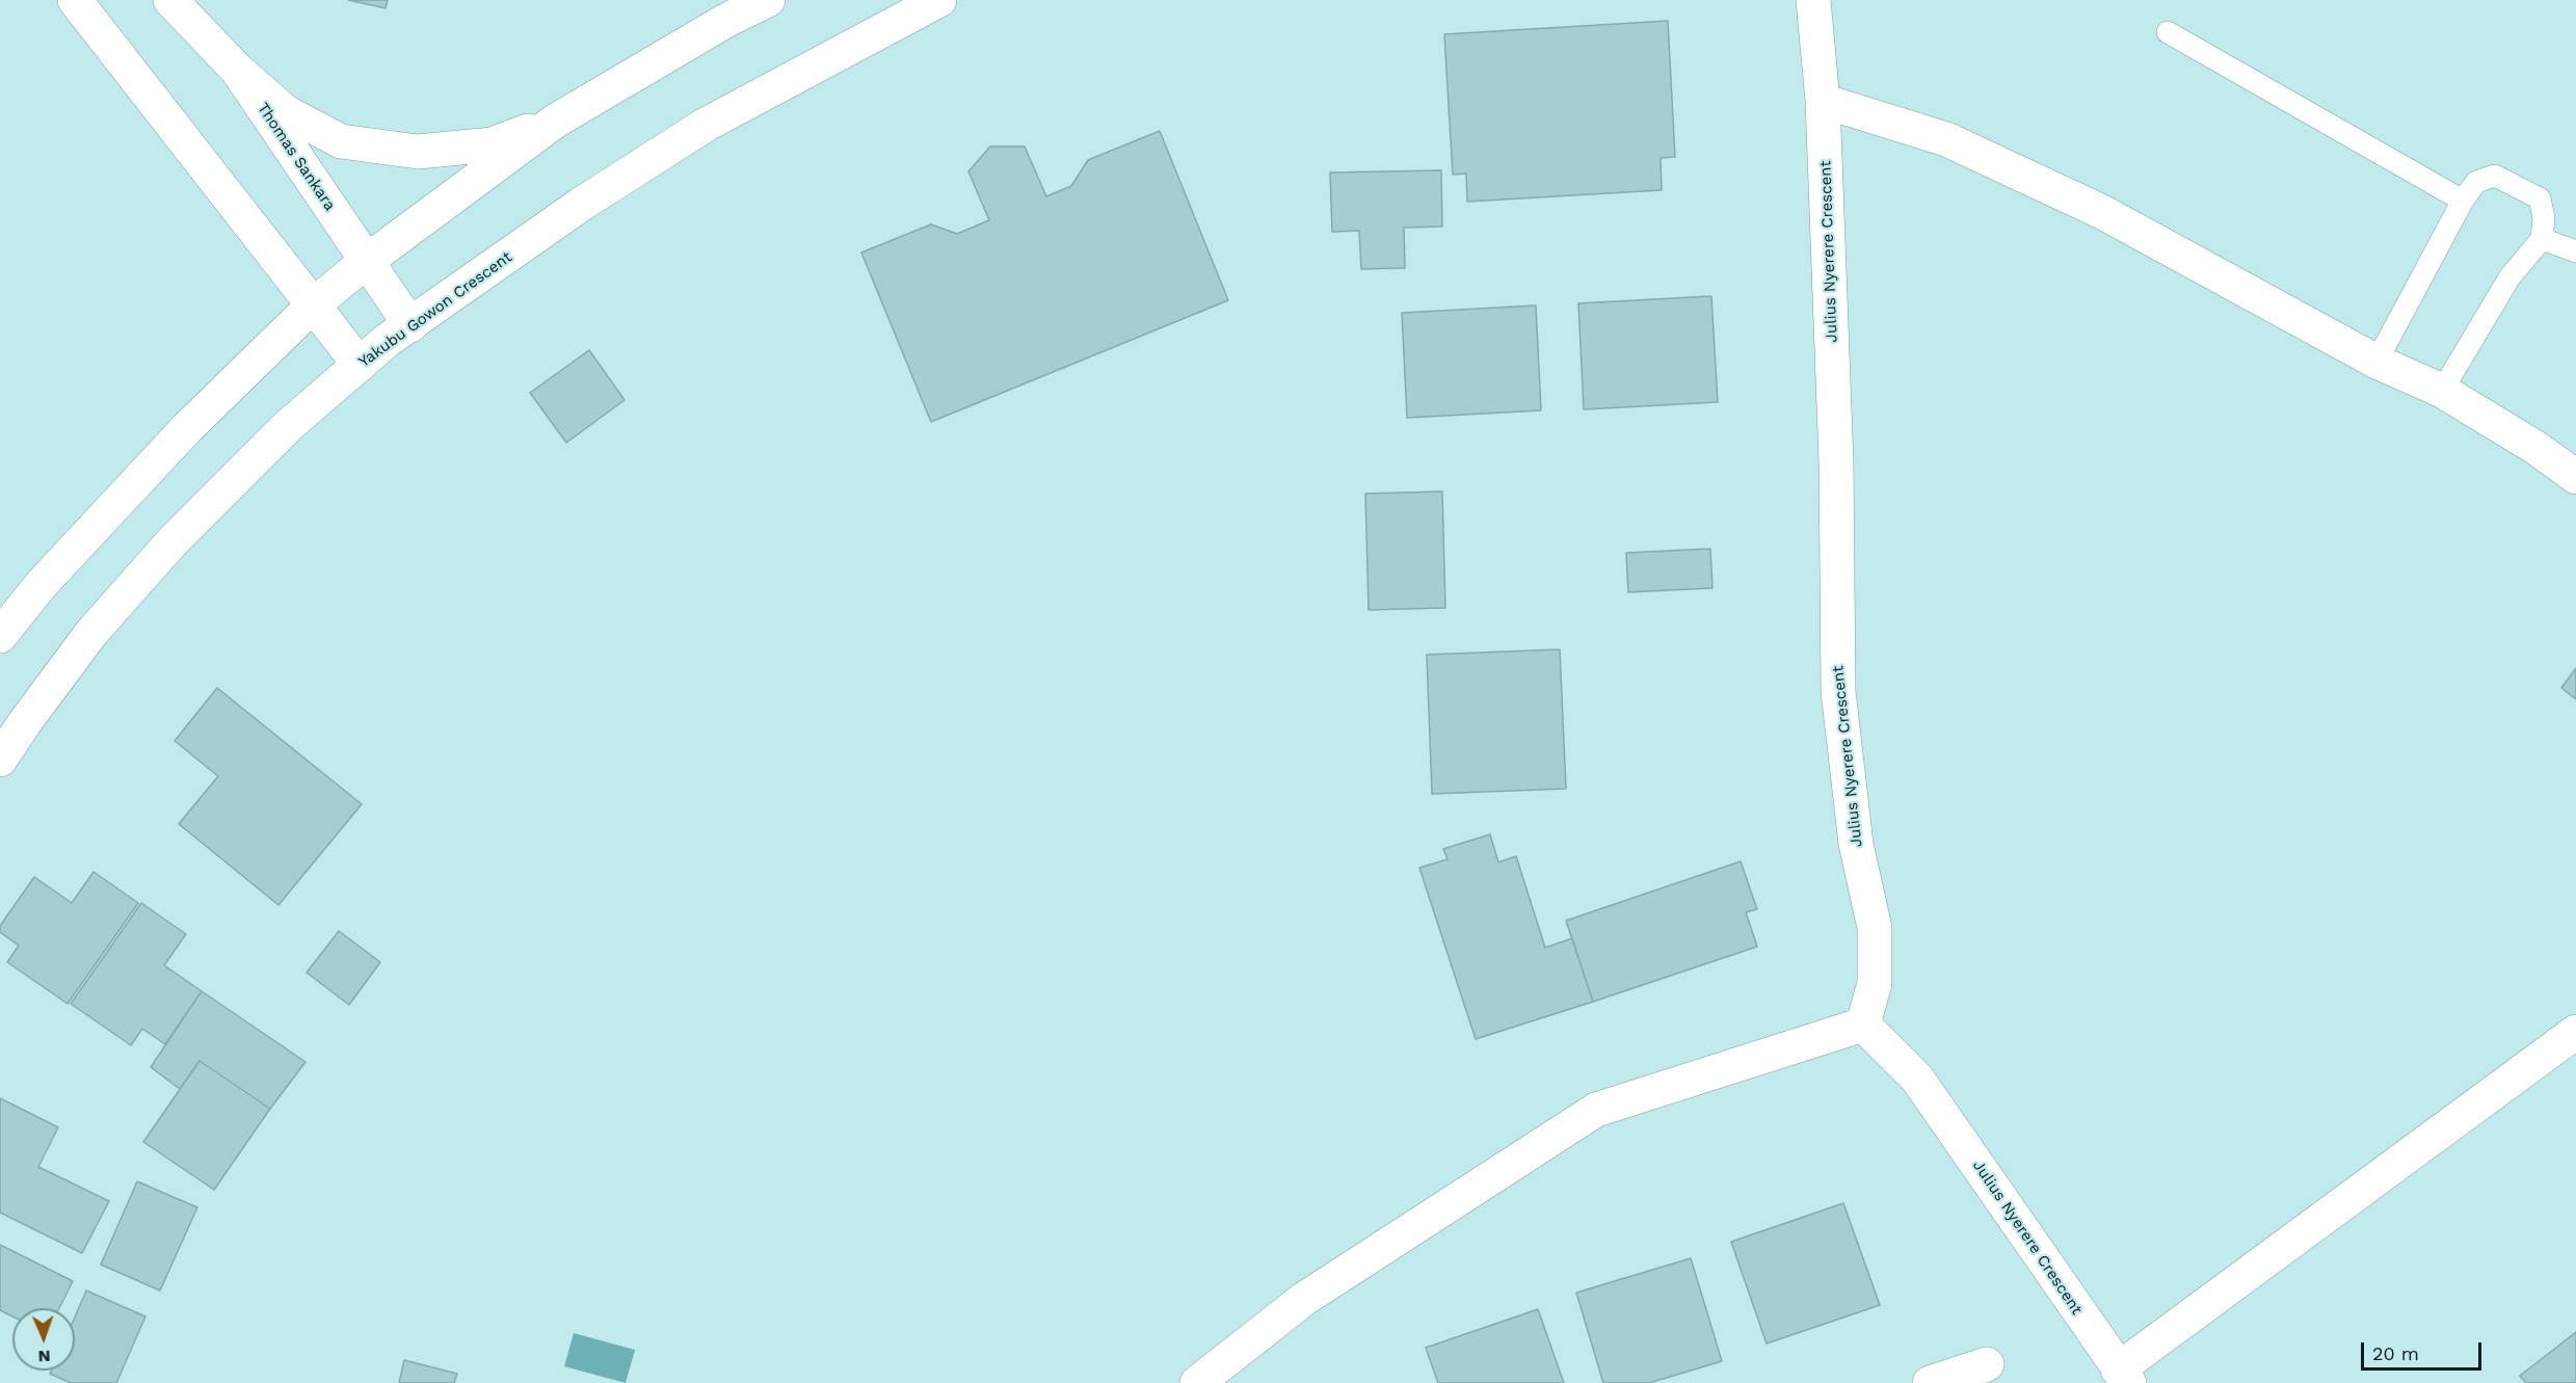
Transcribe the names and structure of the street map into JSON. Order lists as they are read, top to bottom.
{
  "streets": {
    "street": ["Thomas Sankara", "Julius Nyerere Crescent", "Yakubu Gowon Crescent"]
  },
  "crossings": [
    ["Thomas Sankara", "Yakubu Gowon Crescent"]
  ],
  "scale_bar": "20 m",
  "north": "bottom"
}
